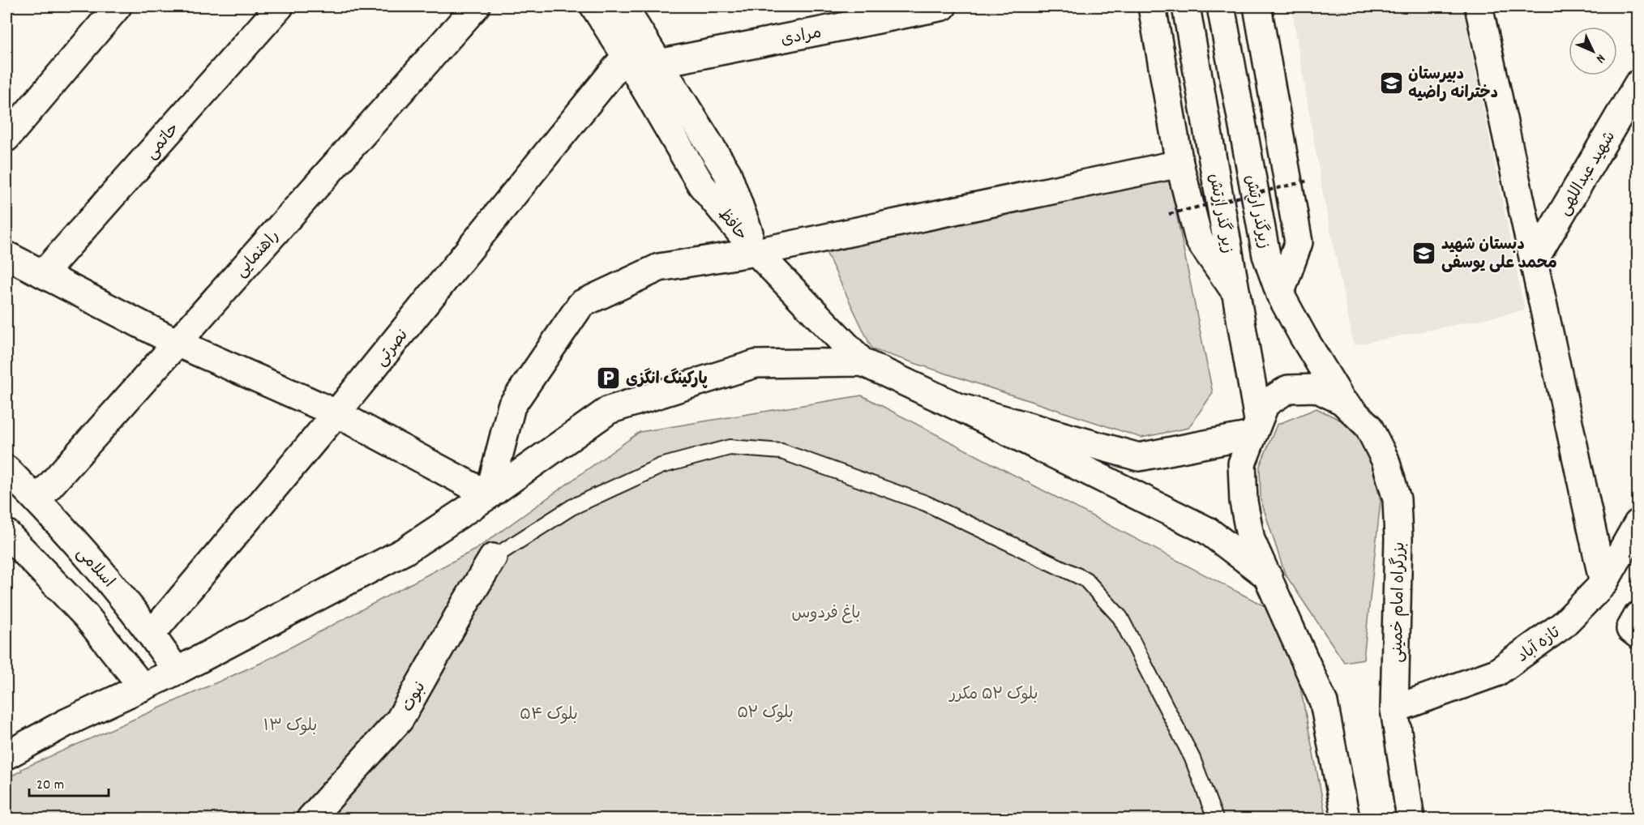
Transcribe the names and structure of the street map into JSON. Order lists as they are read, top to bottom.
{
  "streets": {
    "main road": [
      "مرادی",
      "حاتمی",
      "شهید عبداللهی",
      "زیرگذر ارتش",
      "زیر گذر ارتش",
      "حافظ",
      "راهنمایی",
      "نصرتی",
      "اسلامی",
      "بزرگراه امام خمینی",
      "تازه آباد",
      "نبوت"
    ]
  },
  "crossings": [
    ["مرادی", "حافظ"],
    ["زیرگذر ارتش", "بزرگراه امام خمینی"],
    ["حافظ", "نصرتی"],
    ["راهنمایی", "اسلامی"],
    ["نصرتی", "اسلامی"],
    ["بزرگراه امام خمینی", "تازه آباد"]
  ],
  "parks": [
    "باغ فردوس",
    "بلوک ۵۲ مکرر",
    "بلوک ۵۲",
    "بلوک ۵۴",
    "بلوک ۱۳"
  ],
  "places": {
    "school or university": ["دبیرستان دخترانه راضیه", "دبستان شهید محمد علی یوسفی"],
    "parking": ["پارکینگ انگزی"]
  },
  "scale_bar": "20 m",
  "north": "bottom right"
}
